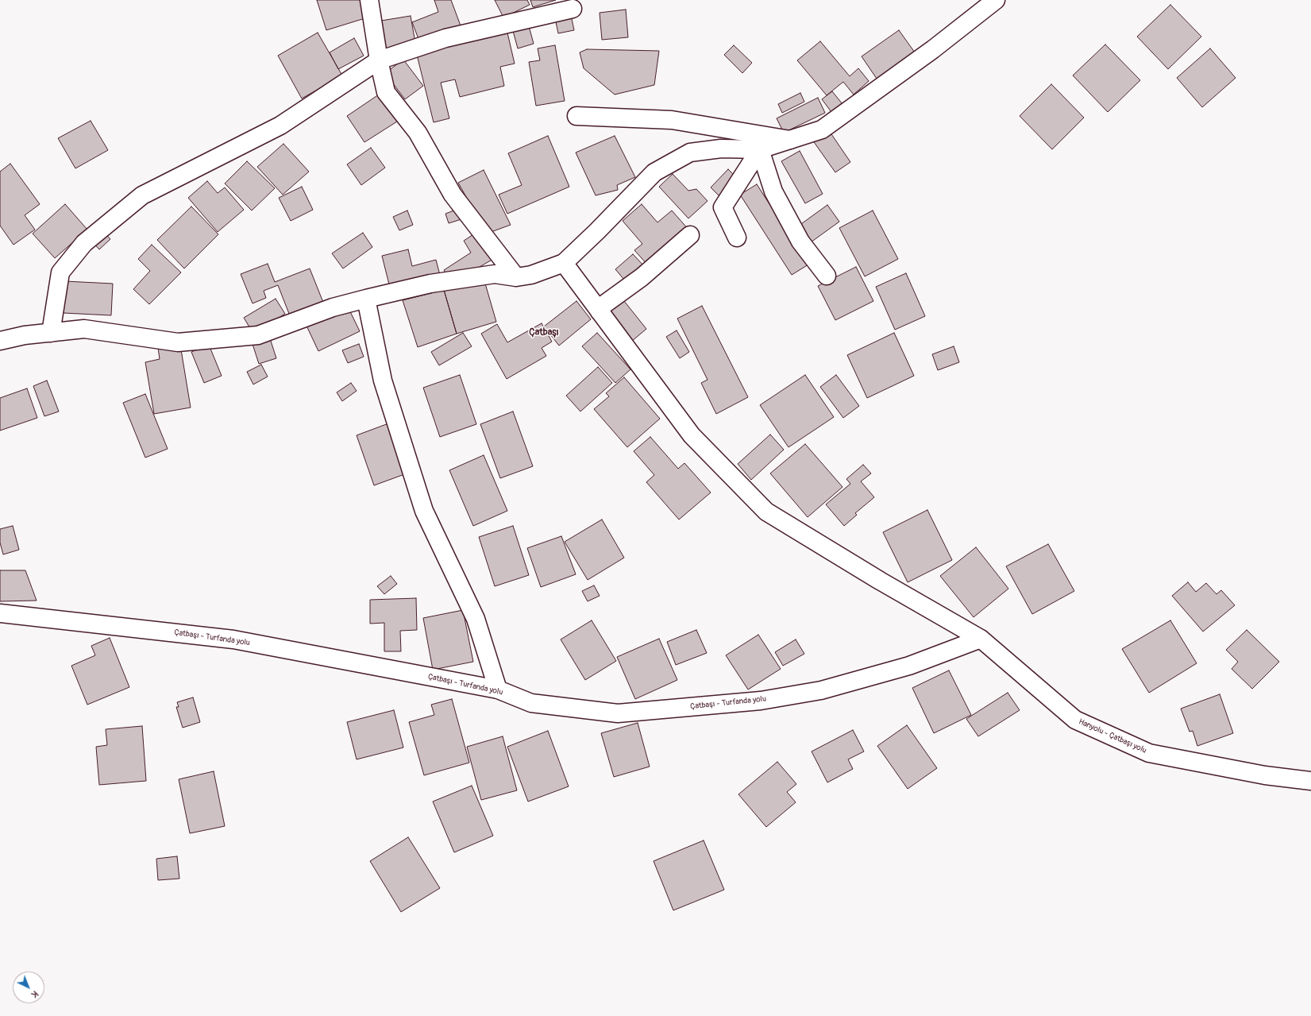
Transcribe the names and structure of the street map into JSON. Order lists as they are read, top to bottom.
{
  "streets": {
    "street": ["Çatbaşı - Turfanda yolu", "Hanyolu - Çatbaşı yolu"]
  },
  "crossings": [
    ["Çatbaşı - Turfanda yolu", "Hanyolu - Çatbaşı yolu"]
  ],
  "districts": ["Çatbaşı"],
  "north": "bottom right"
}
